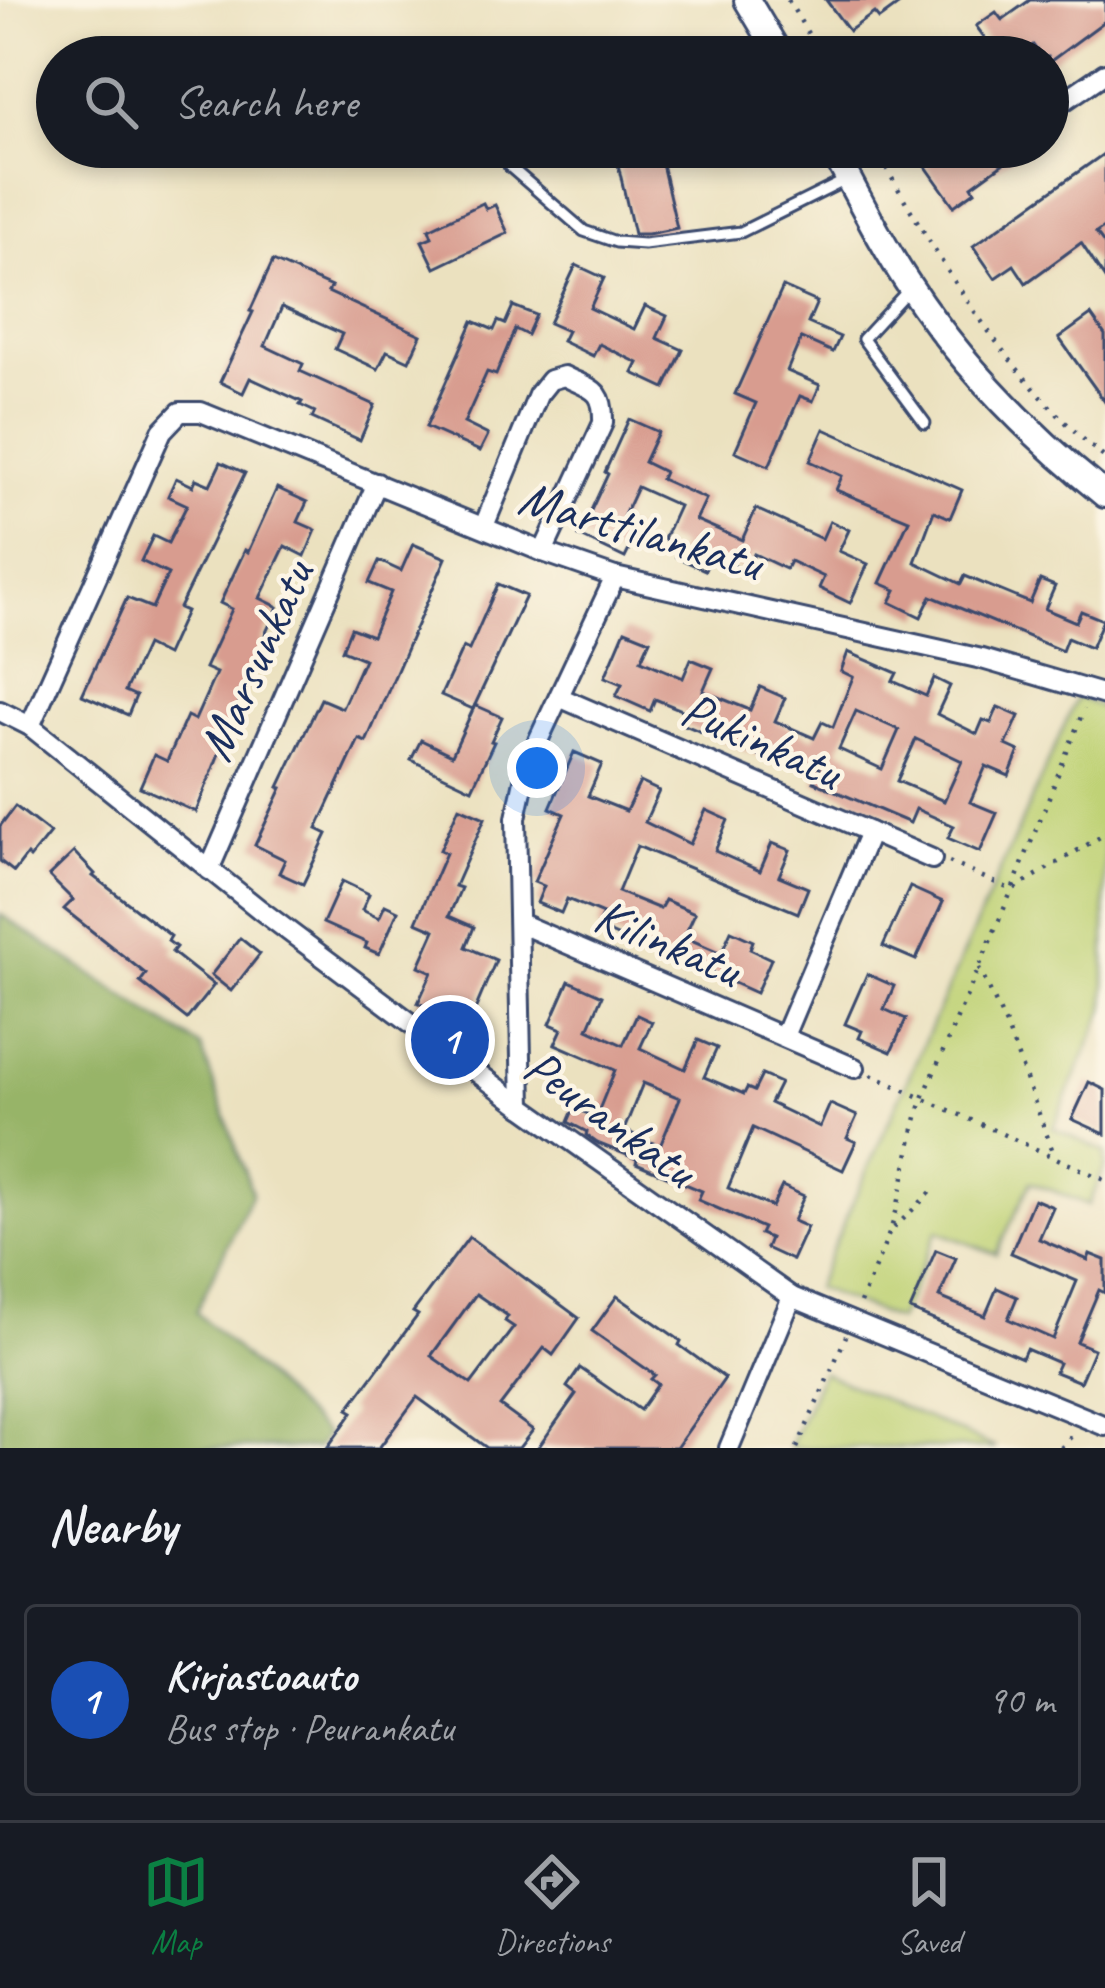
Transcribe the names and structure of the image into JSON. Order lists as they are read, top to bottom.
{
  "streets": {
    "street": [
      "Marttilankatu",
      "Marsunkatu",
      "Pukinkatu",
      "Kilinkatu",
      "Peurankatu"
    ]
  },
  "crossings": [
    ["Marttilankatu", "Marsunkatu"],
    ["Marttilankatu", "Peurankatu"],
    ["Marsunkatu", "Peurankatu"],
    ["Pukinkatu", "Kilinkatu"]
  ],
  "page": {
    "search": "Search here",
    "pins": "1",
    "heading": "Nearby",
    "list": [
      {
        "mark": "1",
        "name": "Kirjastoauto",
        "note": "Bus stop · Peurankatu",
        "value": "90 m"
      }
    ],
    "nav": ["Map", "Directions", "Saved"]
  }
}
